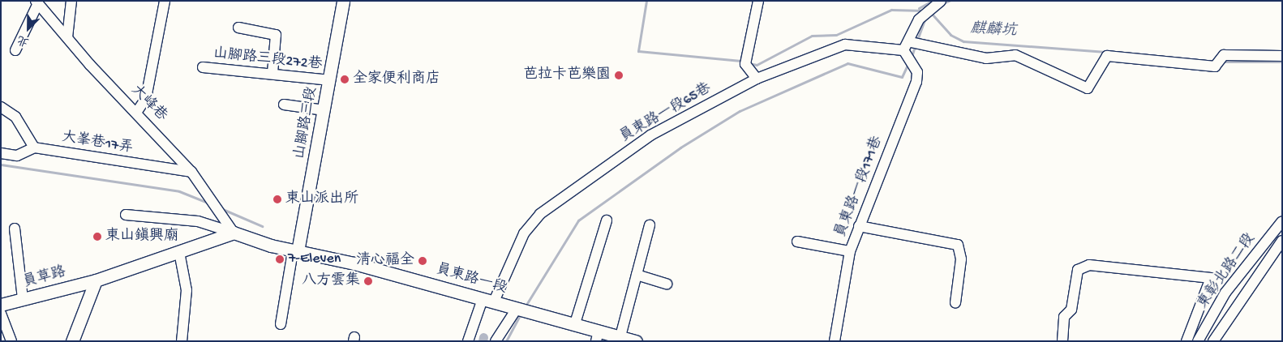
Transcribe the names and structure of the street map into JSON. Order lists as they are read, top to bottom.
{
  "streets": {
    "main road": ["山腳路三段", "員草路", "員東路一段"],
    "street": [
      "山腳路三段272巷",
      "大峰巷",
      "員東路一段65巷",
      "大峯巷17弄",
      "員東路一段171巷",
      "東彰北路二段"
    ]
  },
  "crossings": [
    ["山腳路三段272巷", "山腳路三段"],
    ["大峰巷", "大峯巷17弄"],
    ["大峰巷", "員草路"],
    ["大峰巷", "員東路一段"],
    ["員東路一段65巷", "員東路一段171巷"],
    ["員東路一段65巷", "員東路一段"],
    ["山腳路三段", "員東路一段"],
    ["員草路", "員東路一段"]
  ],
  "water": ["麒麟坑"],
  "places": [
    "芭拉卡芭樂園",
    "全家便利商店",
    "東山派出所",
    "東山鎮興廟",
    "7-Eleven",
    "清心福全",
    "八方雲集"
  ],
  "north": "bottom left"
}
